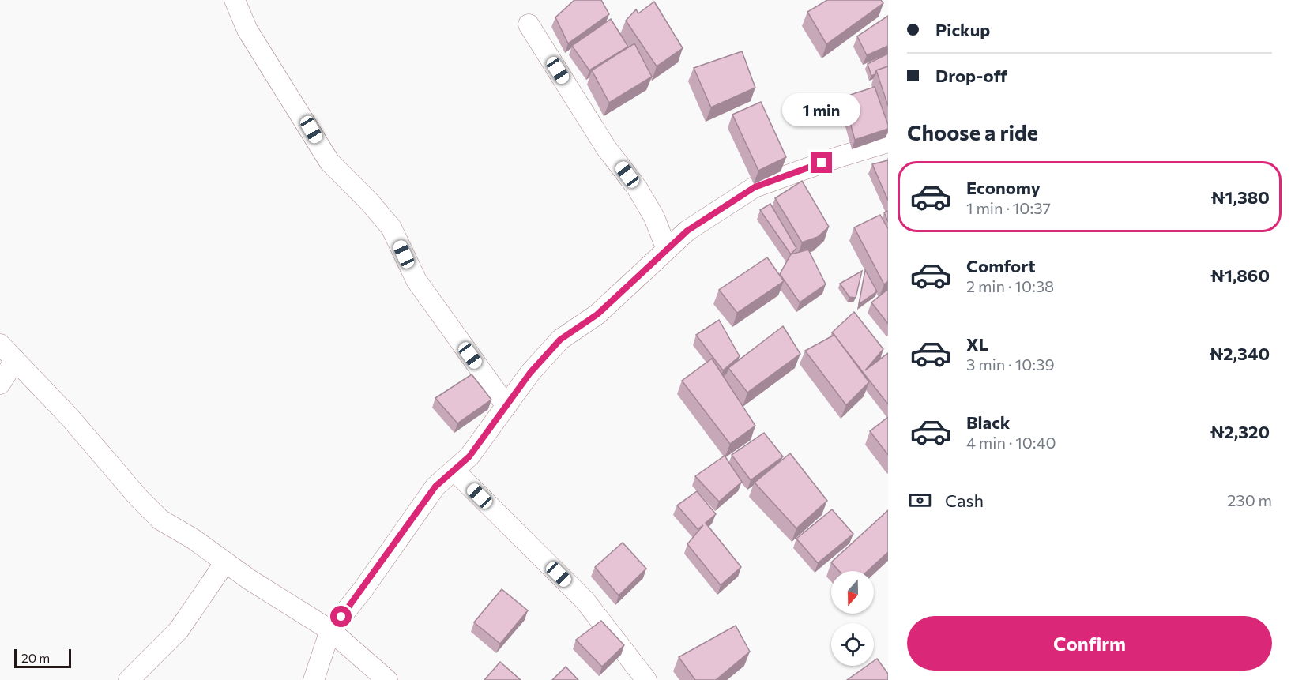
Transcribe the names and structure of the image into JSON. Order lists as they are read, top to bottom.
{
  "scale_bar": "20 m",
  "north": "bottom",
  "page": {
    "banner": ["Pickup", "Drop-off"],
    "bubble": "1 min",
    "heading": "Choose a ride",
    "list": [
      {
        "name": "Economy",
        "note": "1 min · 10:37",
        "value": "₦1,380"
      },
      {
        "name": "Comfort",
        "note": "2 min · 10:38",
        "value": "₦1,860"
      },
      {
        "name": "XL",
        "note": "3 min · 10:39",
        "value": "₦2,340"
      },
      {
        "name": "Black",
        "note": "4 min · 10:40",
        "value": "₦2,320"
      }
    ],
    "pay": ["Cash", "230 m"],
    "buttons": "Confirm",
    "scale": "20 m"
  }
}
